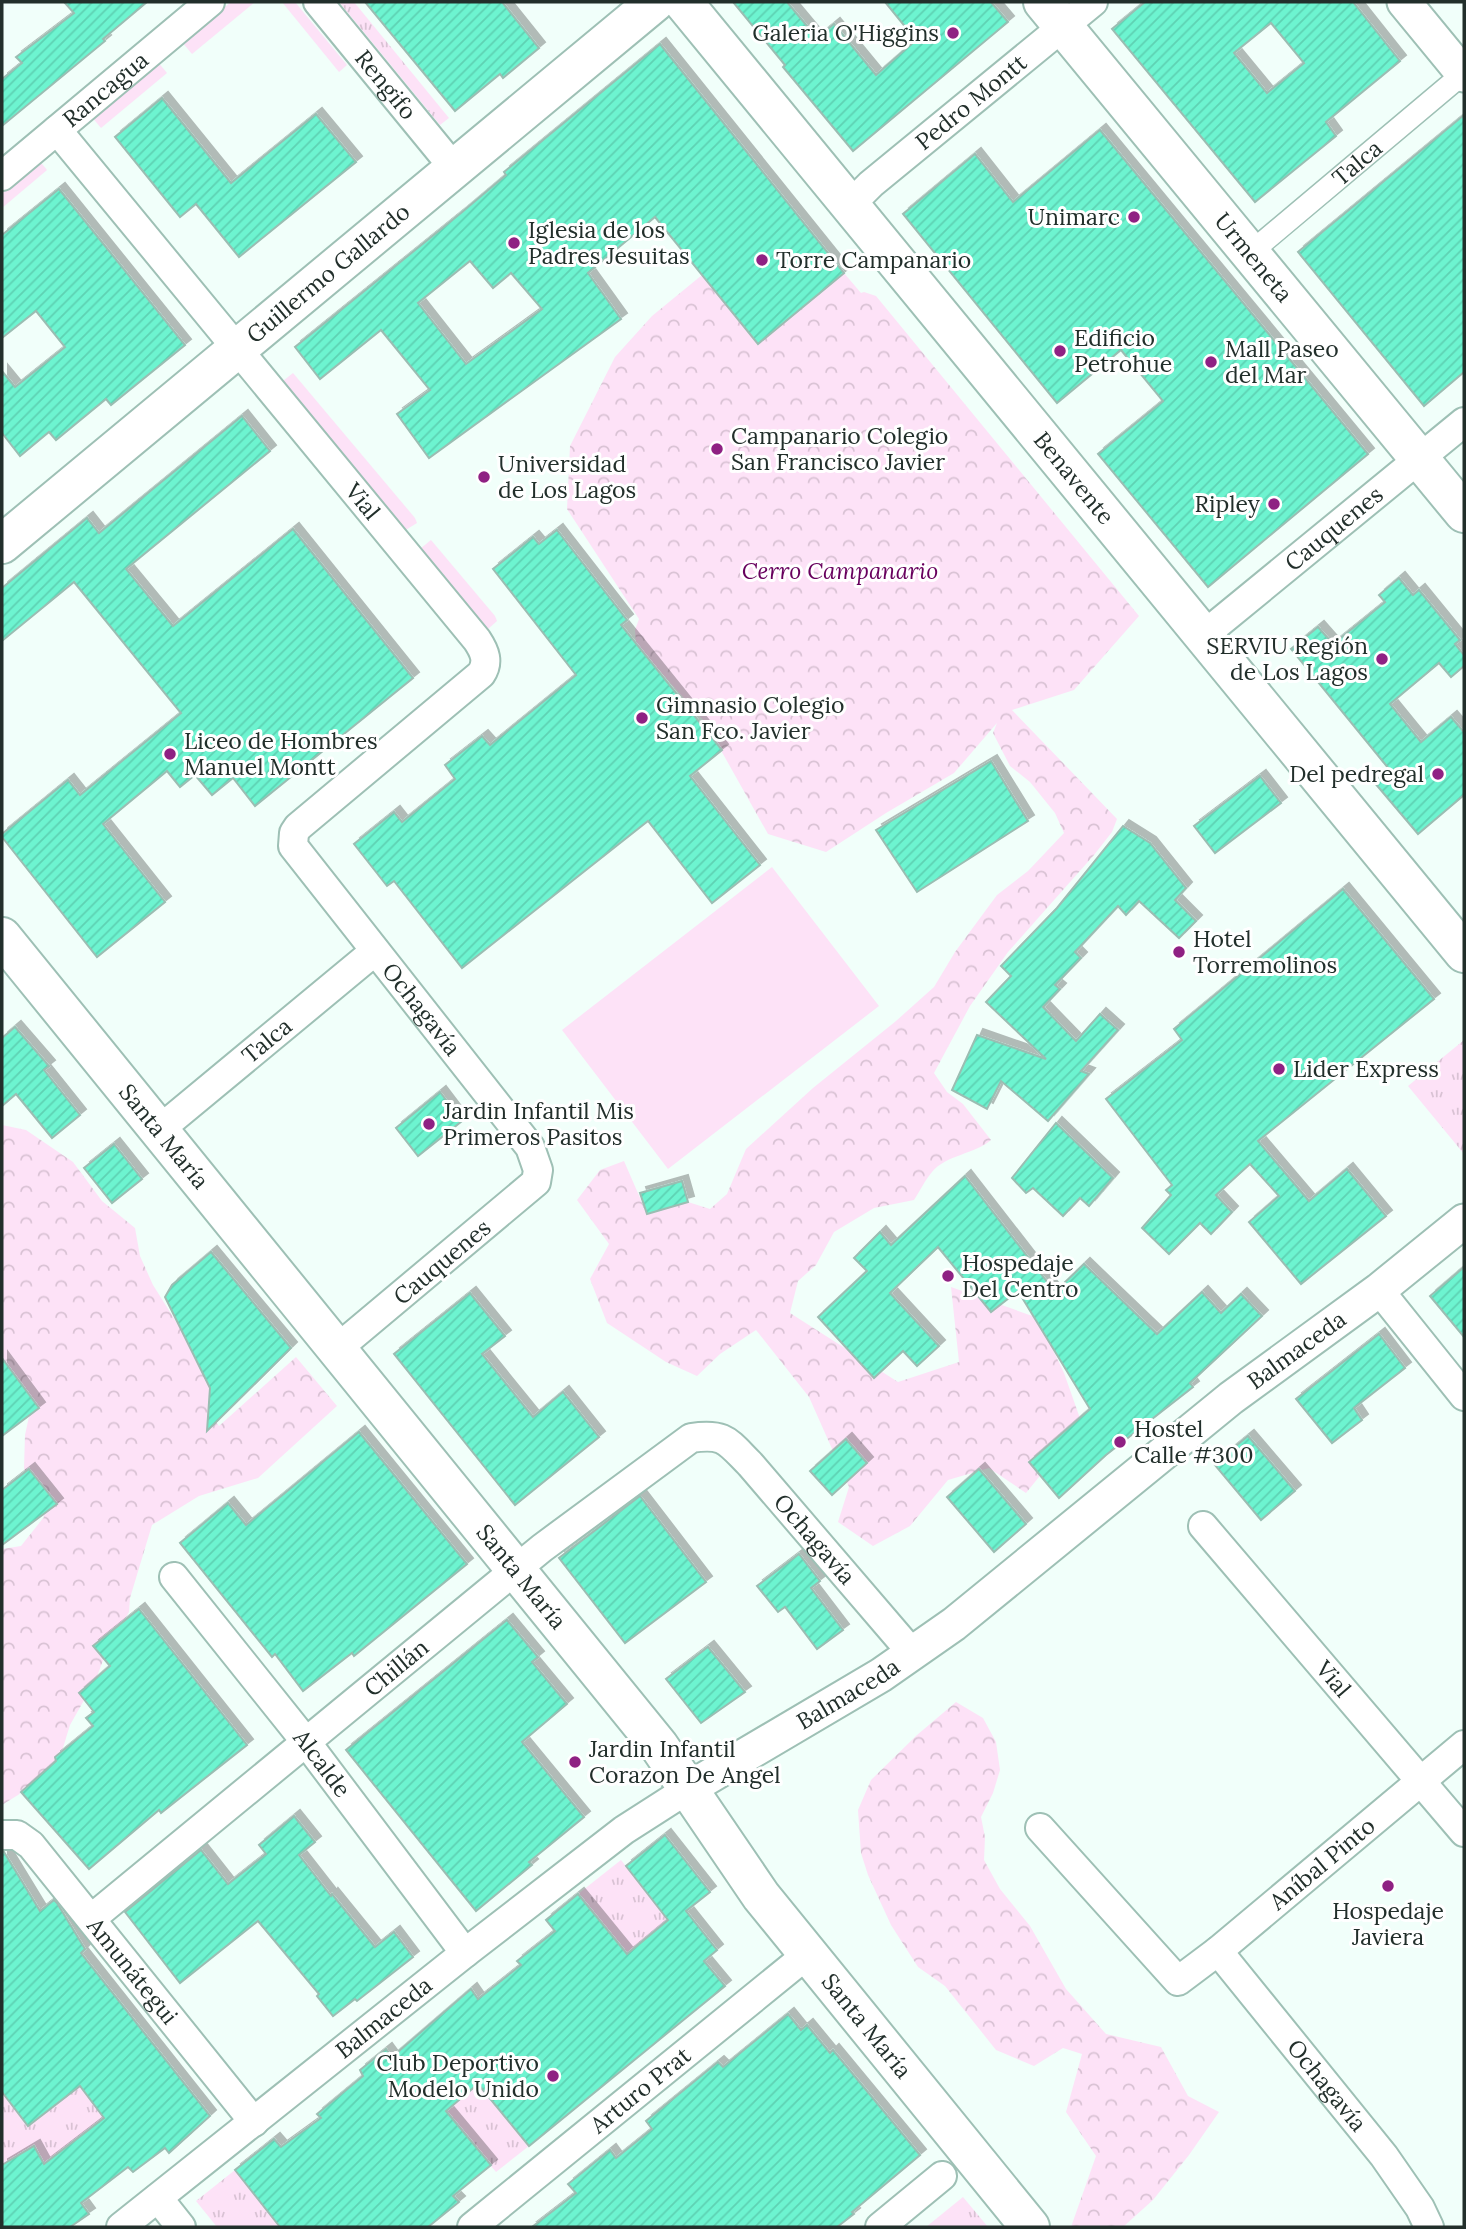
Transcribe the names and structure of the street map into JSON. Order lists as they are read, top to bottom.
{
  "streets": {
    "main road": [
      "Urmeneta",
      "Guillermo Gallardo",
      "Benavente",
      "Santa María"
    ],
    "street": [
      "Rengifo",
      "Rancagua",
      "Pedro Montt",
      "Talca",
      "Vial",
      "Cauquenes",
      "Ochagavía",
      "Balmaceda",
      "Chillán",
      "Alcalde",
      "Aníbal Pinto",
      "Amunátegui",
      "Arturo Prat"
    ]
  },
  "crossings": [
    ["Rengifo", "Guillermo Gallardo"],
    ["Rancagua", "Vial"],
    ["Pedro Montt", "Urmeneta"],
    ["Pedro Montt", "Benavente"],
    ["Talca", "Urmeneta"],
    ["Talca", "Ochagavía"],
    ["Talca", "Santa María"],
    ["Urmeneta", "Cauquenes"],
    ["Guillermo Gallardo", "Vial"],
    ["Benavente", "Cauquenes"],
    ["Vial", "Ochagavía"],
    ["Vial", "Aníbal Pinto"],
    ["Cauquenes", "Ochagavía"],
    ["Cauquenes", "Santa María"],
    ["Ochagavía", "Balmaceda"],
    ["Ochagavía", "Chillán"],
    ["Ochagavía", "Aníbal Pinto"],
    ["Santa María", "Balmaceda"],
    ["Santa María", "Chillán"],
    ["Santa María", "Arturo Prat"],
    ["Balmaceda", "Alcalde"],
    ["Balmaceda", "Amunátegui"],
    ["Chillán", "Alcalde"],
    ["Chillán", "Amunátegui"]
  ],
  "parks": ["Cerro Campanario"],
  "places": [
    "Galeria O'Higgins",
    "Unimarc",
    "Iglesia de los Padres Jesuitas",
    "Torre Campanario",
    "Edificio Petrohue",
    "Mall Paseo del Mar",
    "Campanario Colegio San Francisco Javier",
    "Universidad de Los Lagos",
    "Ripley",
    "SERVIU Región de Los Lagos",
    "Gimnasio Colegio San Fco. Javier",
    "Liceo de Hombres Manuel Montt",
    "Del pedregal",
    "Hotel Torremolinos",
    "Lider Express",
    "Jardin Infantil Mis Primeros Pasitos",
    "Hospedaje Del Centro",
    "Hostel Calle #300",
    "Jardin Infantil Corazon De Angel",
    "Hospedaje Javiera",
    "Club Deportivo Modelo Unido"
  ]
}
